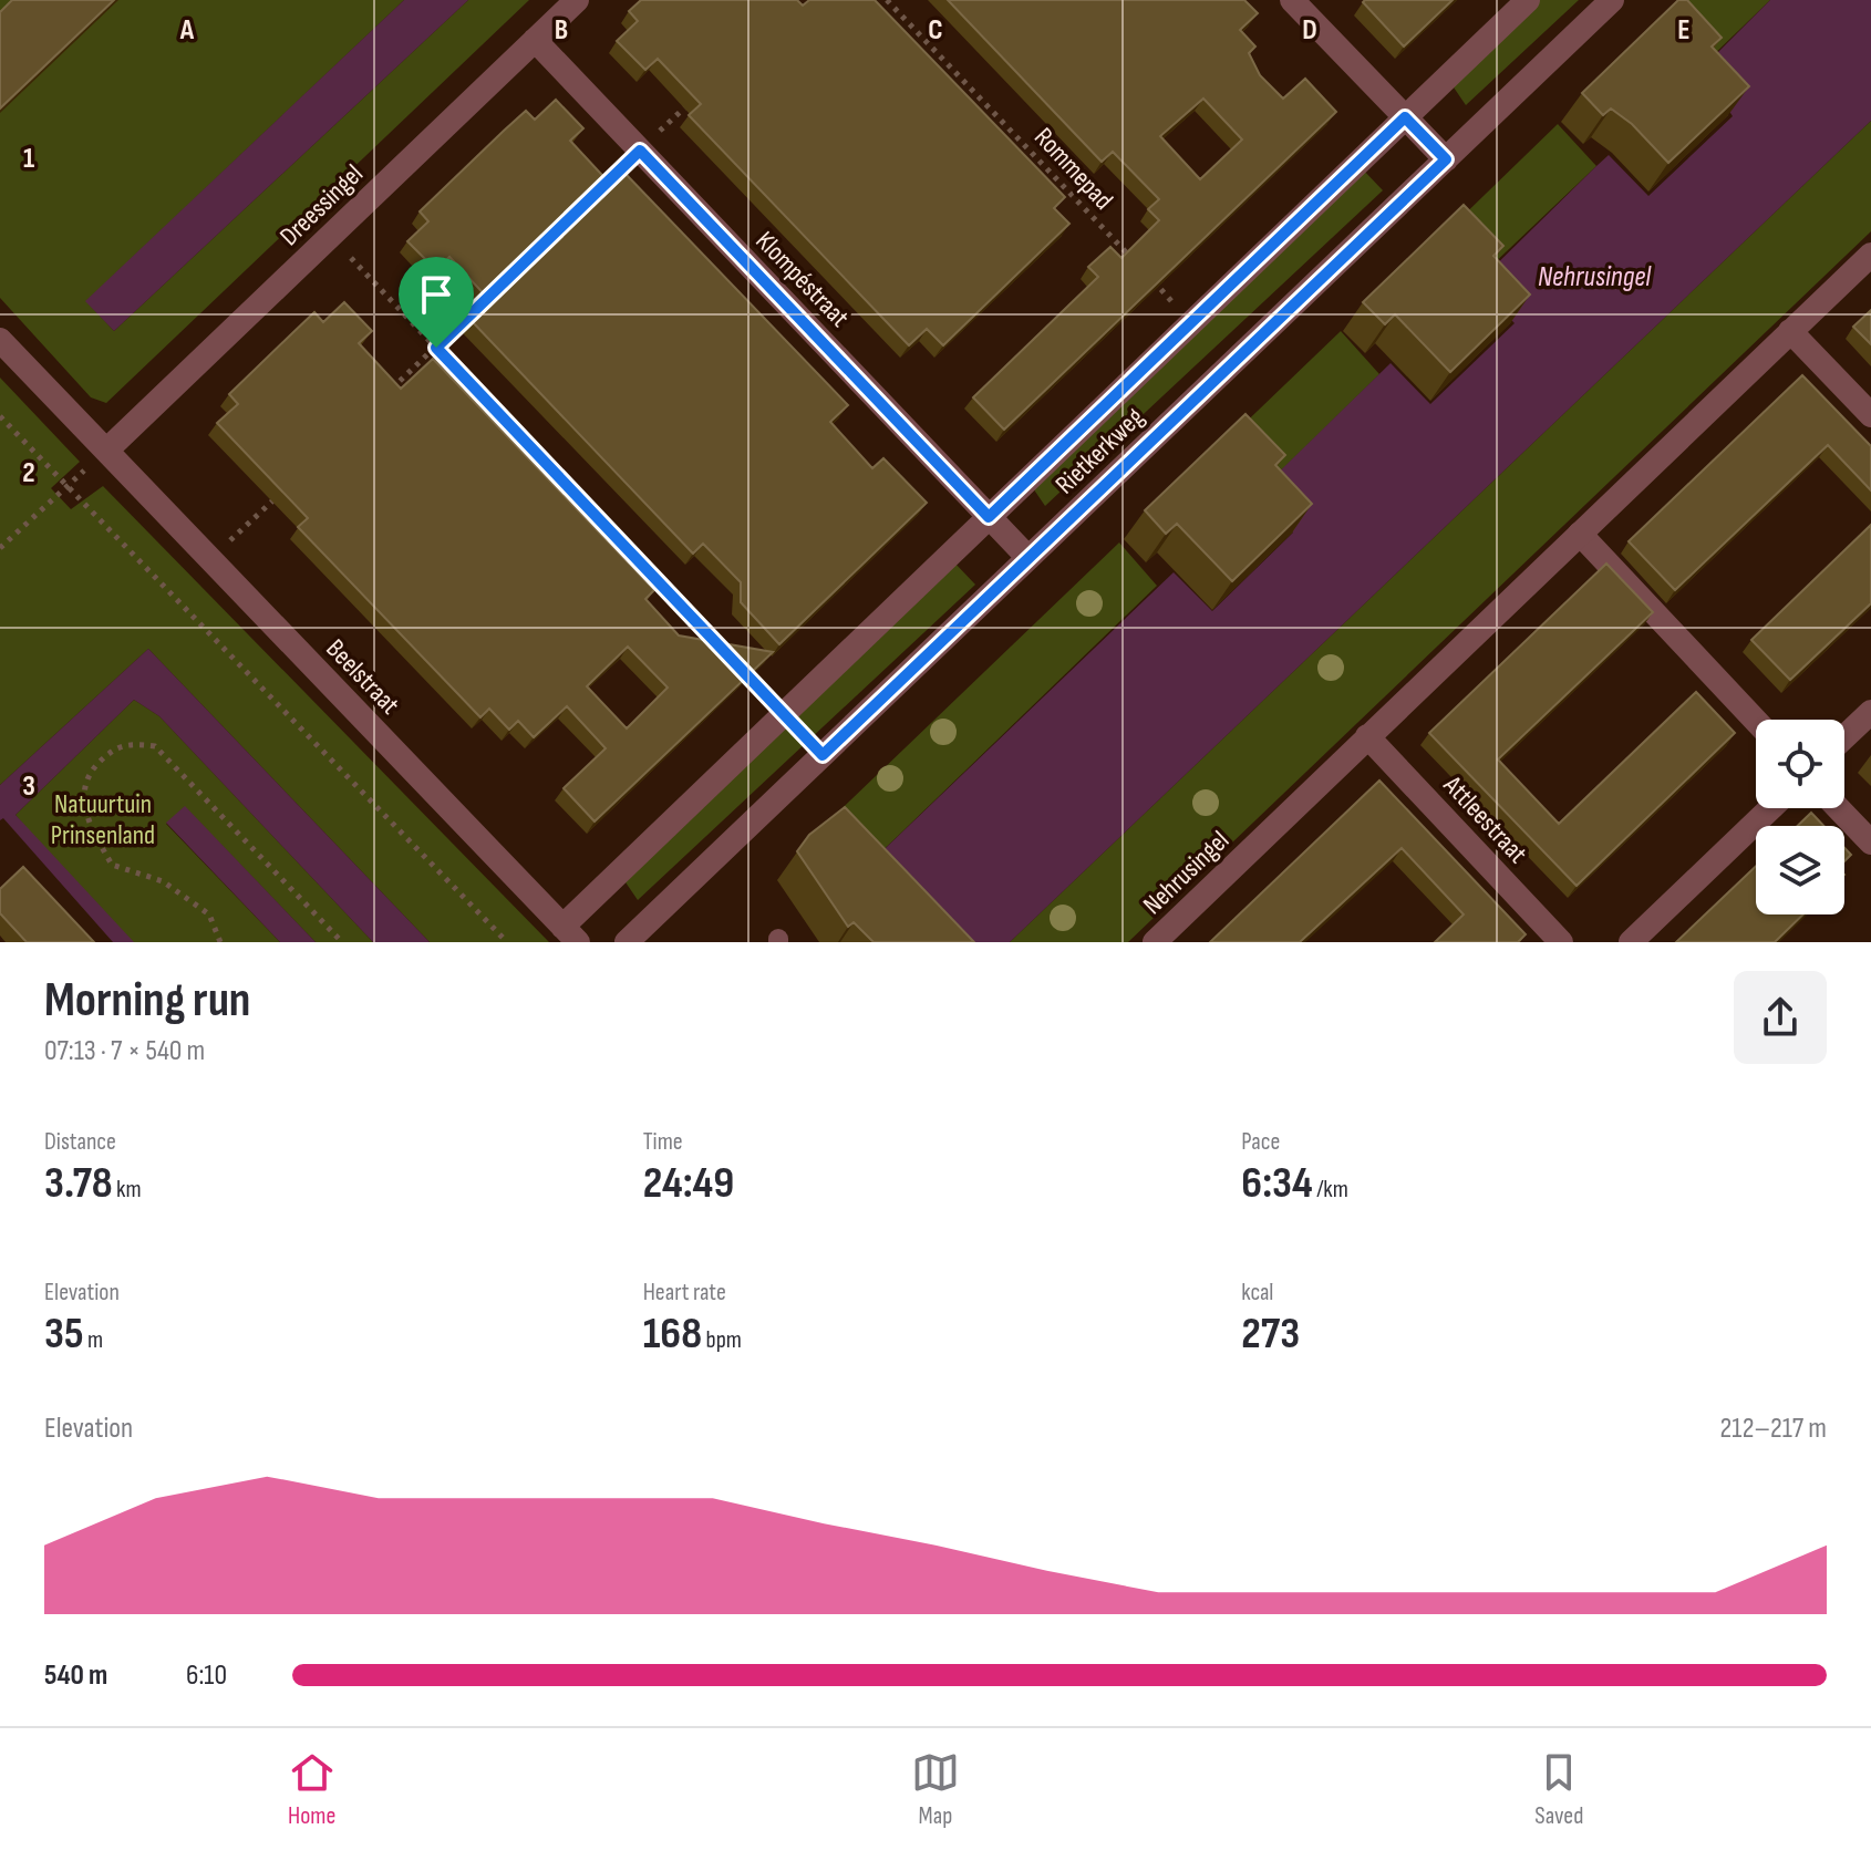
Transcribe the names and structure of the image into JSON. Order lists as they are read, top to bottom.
{
  "streets": {
    "street": [
      "Dreessingel",
      "Klompéstraat",
      "Rietkerkweg",
      "Beelstraat",
      "Attleestraat",
      "Nehrusingel"
    ],
    "path": ["Rommepad"]
  },
  "crossings": [
    ["Rommepad", "Rietkerkweg"],
    ["Dreessingel", "Klompéstraat"],
    ["Dreessingel", "Beelstraat"],
    ["Klompéstraat", "Rietkerkweg"],
    ["Rietkerkweg", "Beelstraat"],
    ["Attleestraat", "Nehrusingel"]
  ],
  "water": ["Nehrusingel"],
  "parks": ["Natuurtuin Prinsenland"],
  "page": {
    "heading": ["Morning run", "07:13 · 7 × 540 m"],
    "stats": [
      ["Distance", "3.78 km"],
      ["Time", "24:49"],
      ["Pace", "6:34 /km"],
      ["Elevation", "35 m"],
      ["Heart rate", "168 bpm"],
      ["kcal", "273"]
    ],
    "chart": ["Elevation", "212–217 m"],
    "list": [
      {
        "name": "540 m",
        "note": "6:10"
      }
    ],
    "tabs": ["Home", "Map", "Saved"]
  },
  "grid": {
    "columns": [
      "A",
      "B",
      "C",
      "D",
      "E"
    ],
    "rows": ["1", "2", "3"]
  }
}
